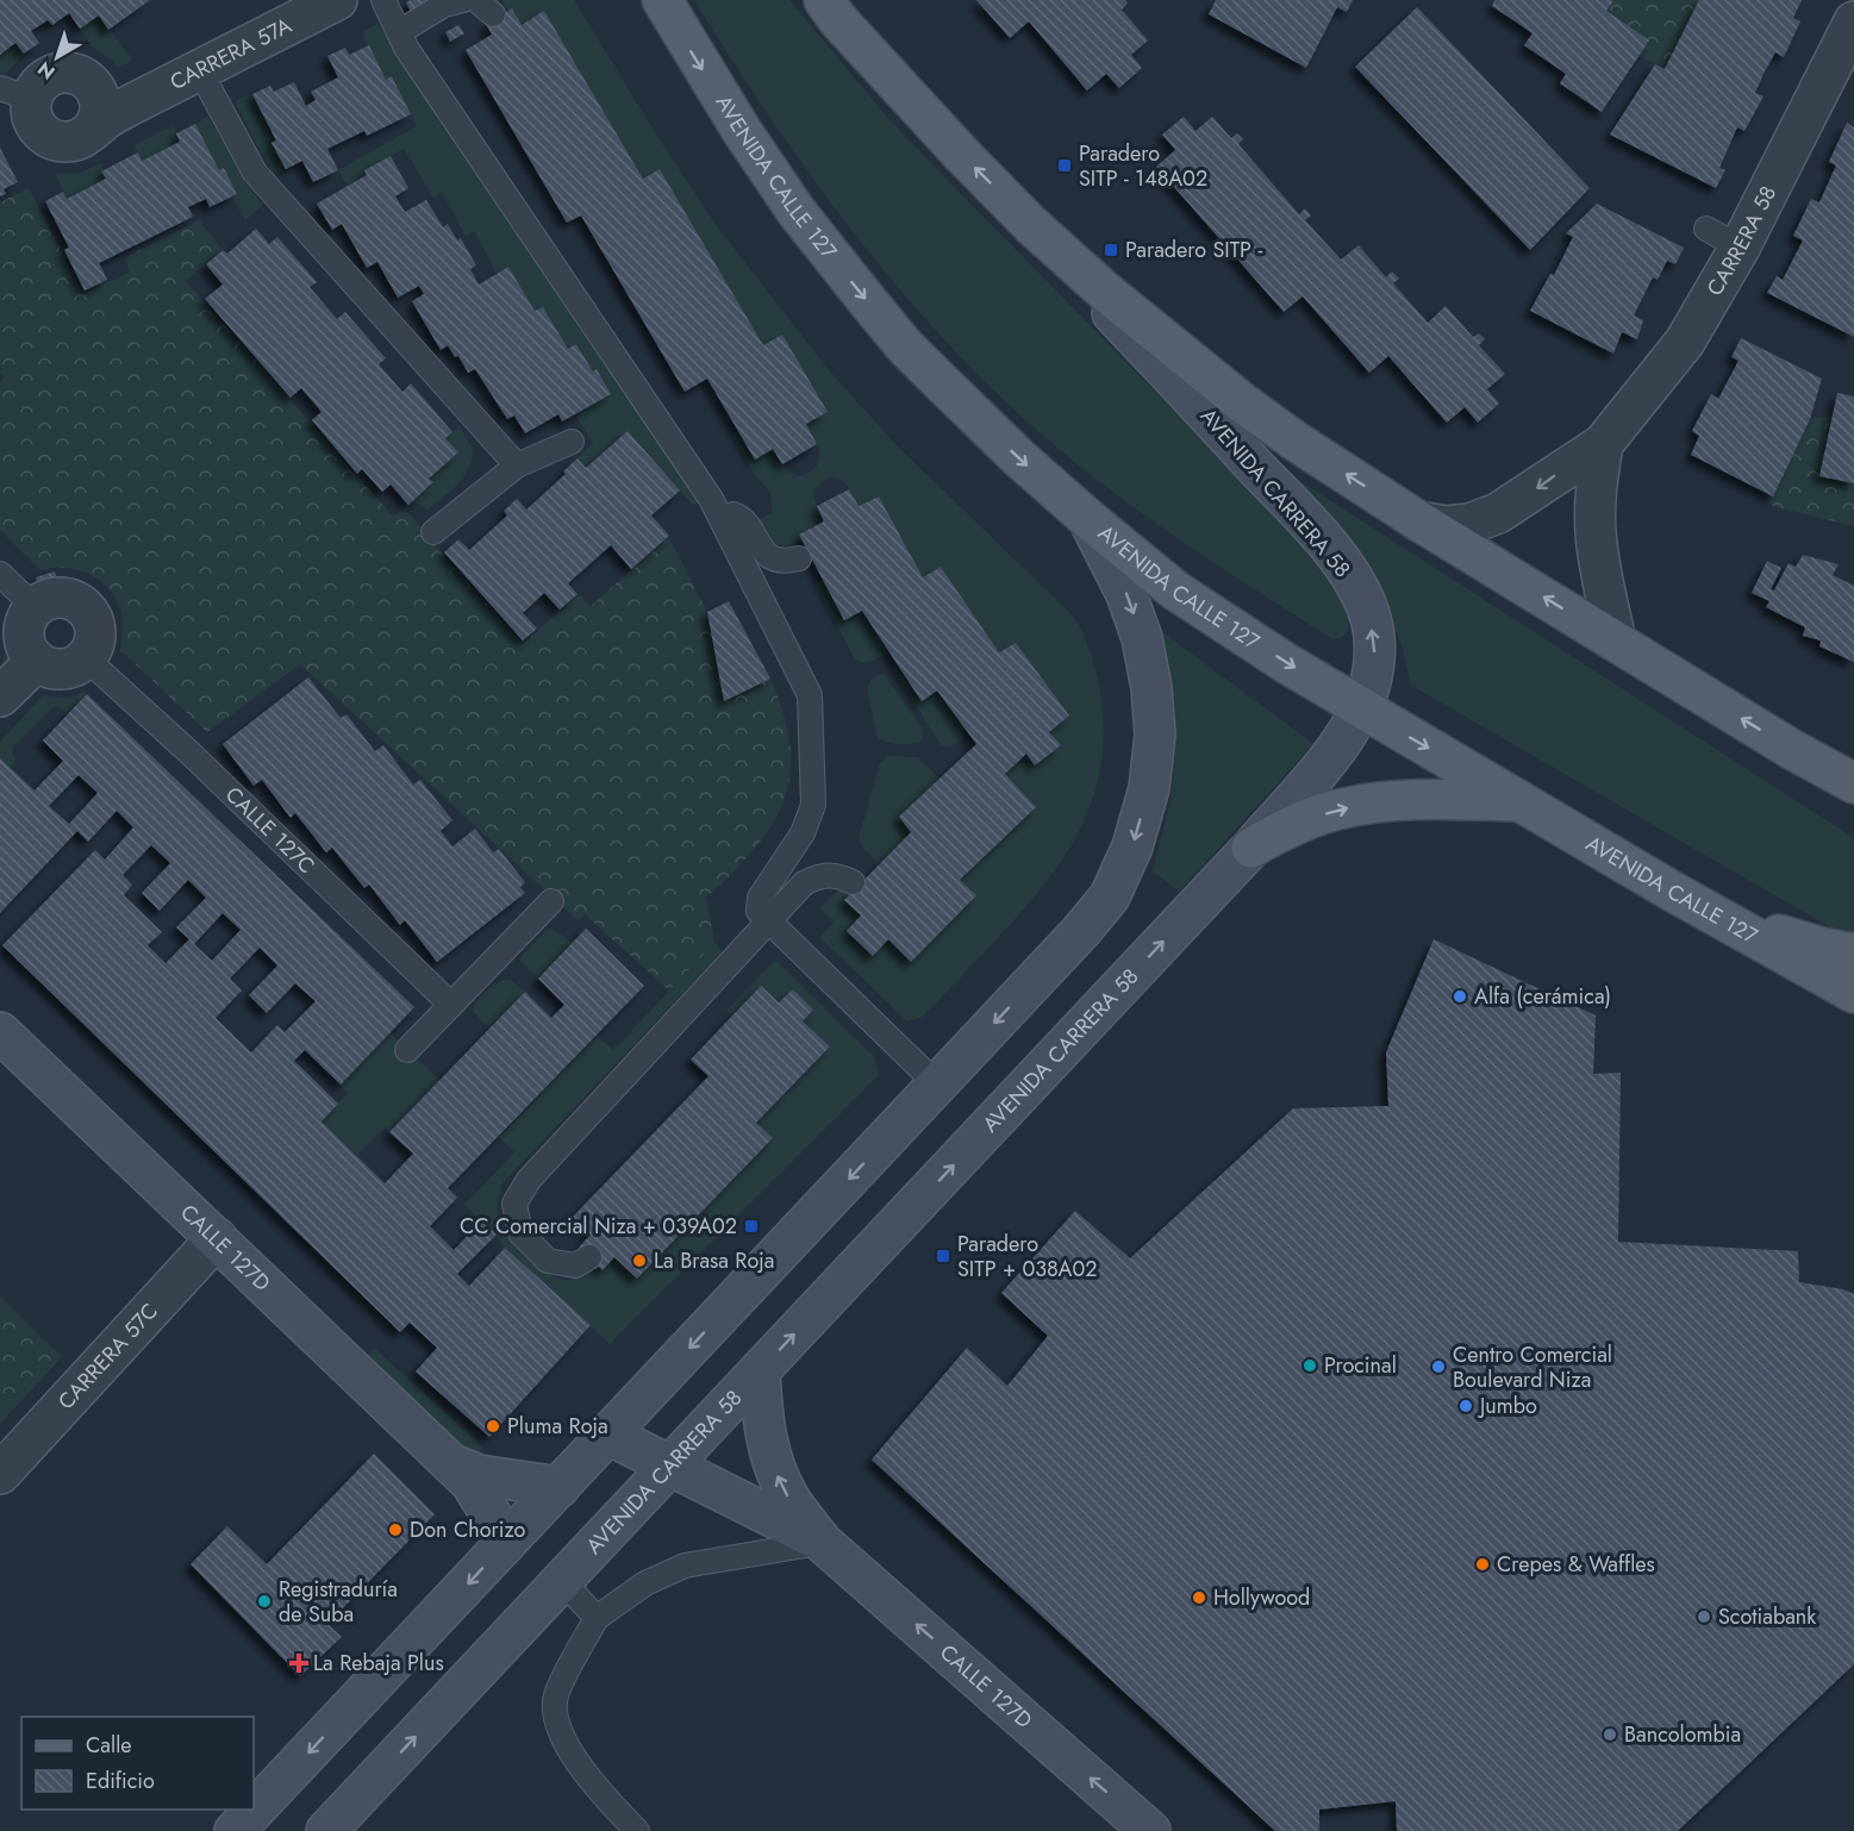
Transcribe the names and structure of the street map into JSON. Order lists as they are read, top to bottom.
{
  "streets": {
    "main road": ["AVENIDA CALLE 127", "AVENIDA CARRERA 58", "CALLE 127D"],
    "street": ["CARRERA 57A", "CARRERA 58", "CARRERA 57C"],
    "lane": ["CALLE 127C"]
  },
  "crossings": [
    ["AVENIDA CALLE 127", "AVENIDA CARRERA 58"],
    ["AVENIDA CARRERA 58", "CALLE 127D"],
    ["CALLE 127D", "CARRERA 57C"]
  ],
  "places": {
    "transit": [
      "Paradero SITP - 148A02",
      "Paradero SITP -",
      "CC Comercial Niza + 039A02",
      "Paradero SITP + 038A02"
    ],
    "other": [
      "Alfa (cerámica)",
      "La Brasa Roja",
      "Procinal",
      "Centro Comercial Boulevard Niza",
      "Jumbo",
      "Pluma Roja",
      "Don Chorizo",
      "Crepes & Waffles",
      "Hollywood",
      "Registraduría de Suba",
      "Scotiabank",
      "Bancolombia"
    ],
    "health": ["La Rebaja Plus"]
  },
  "legend": ["Calle", "Edificio"],
  "north": "bottom left"
}
